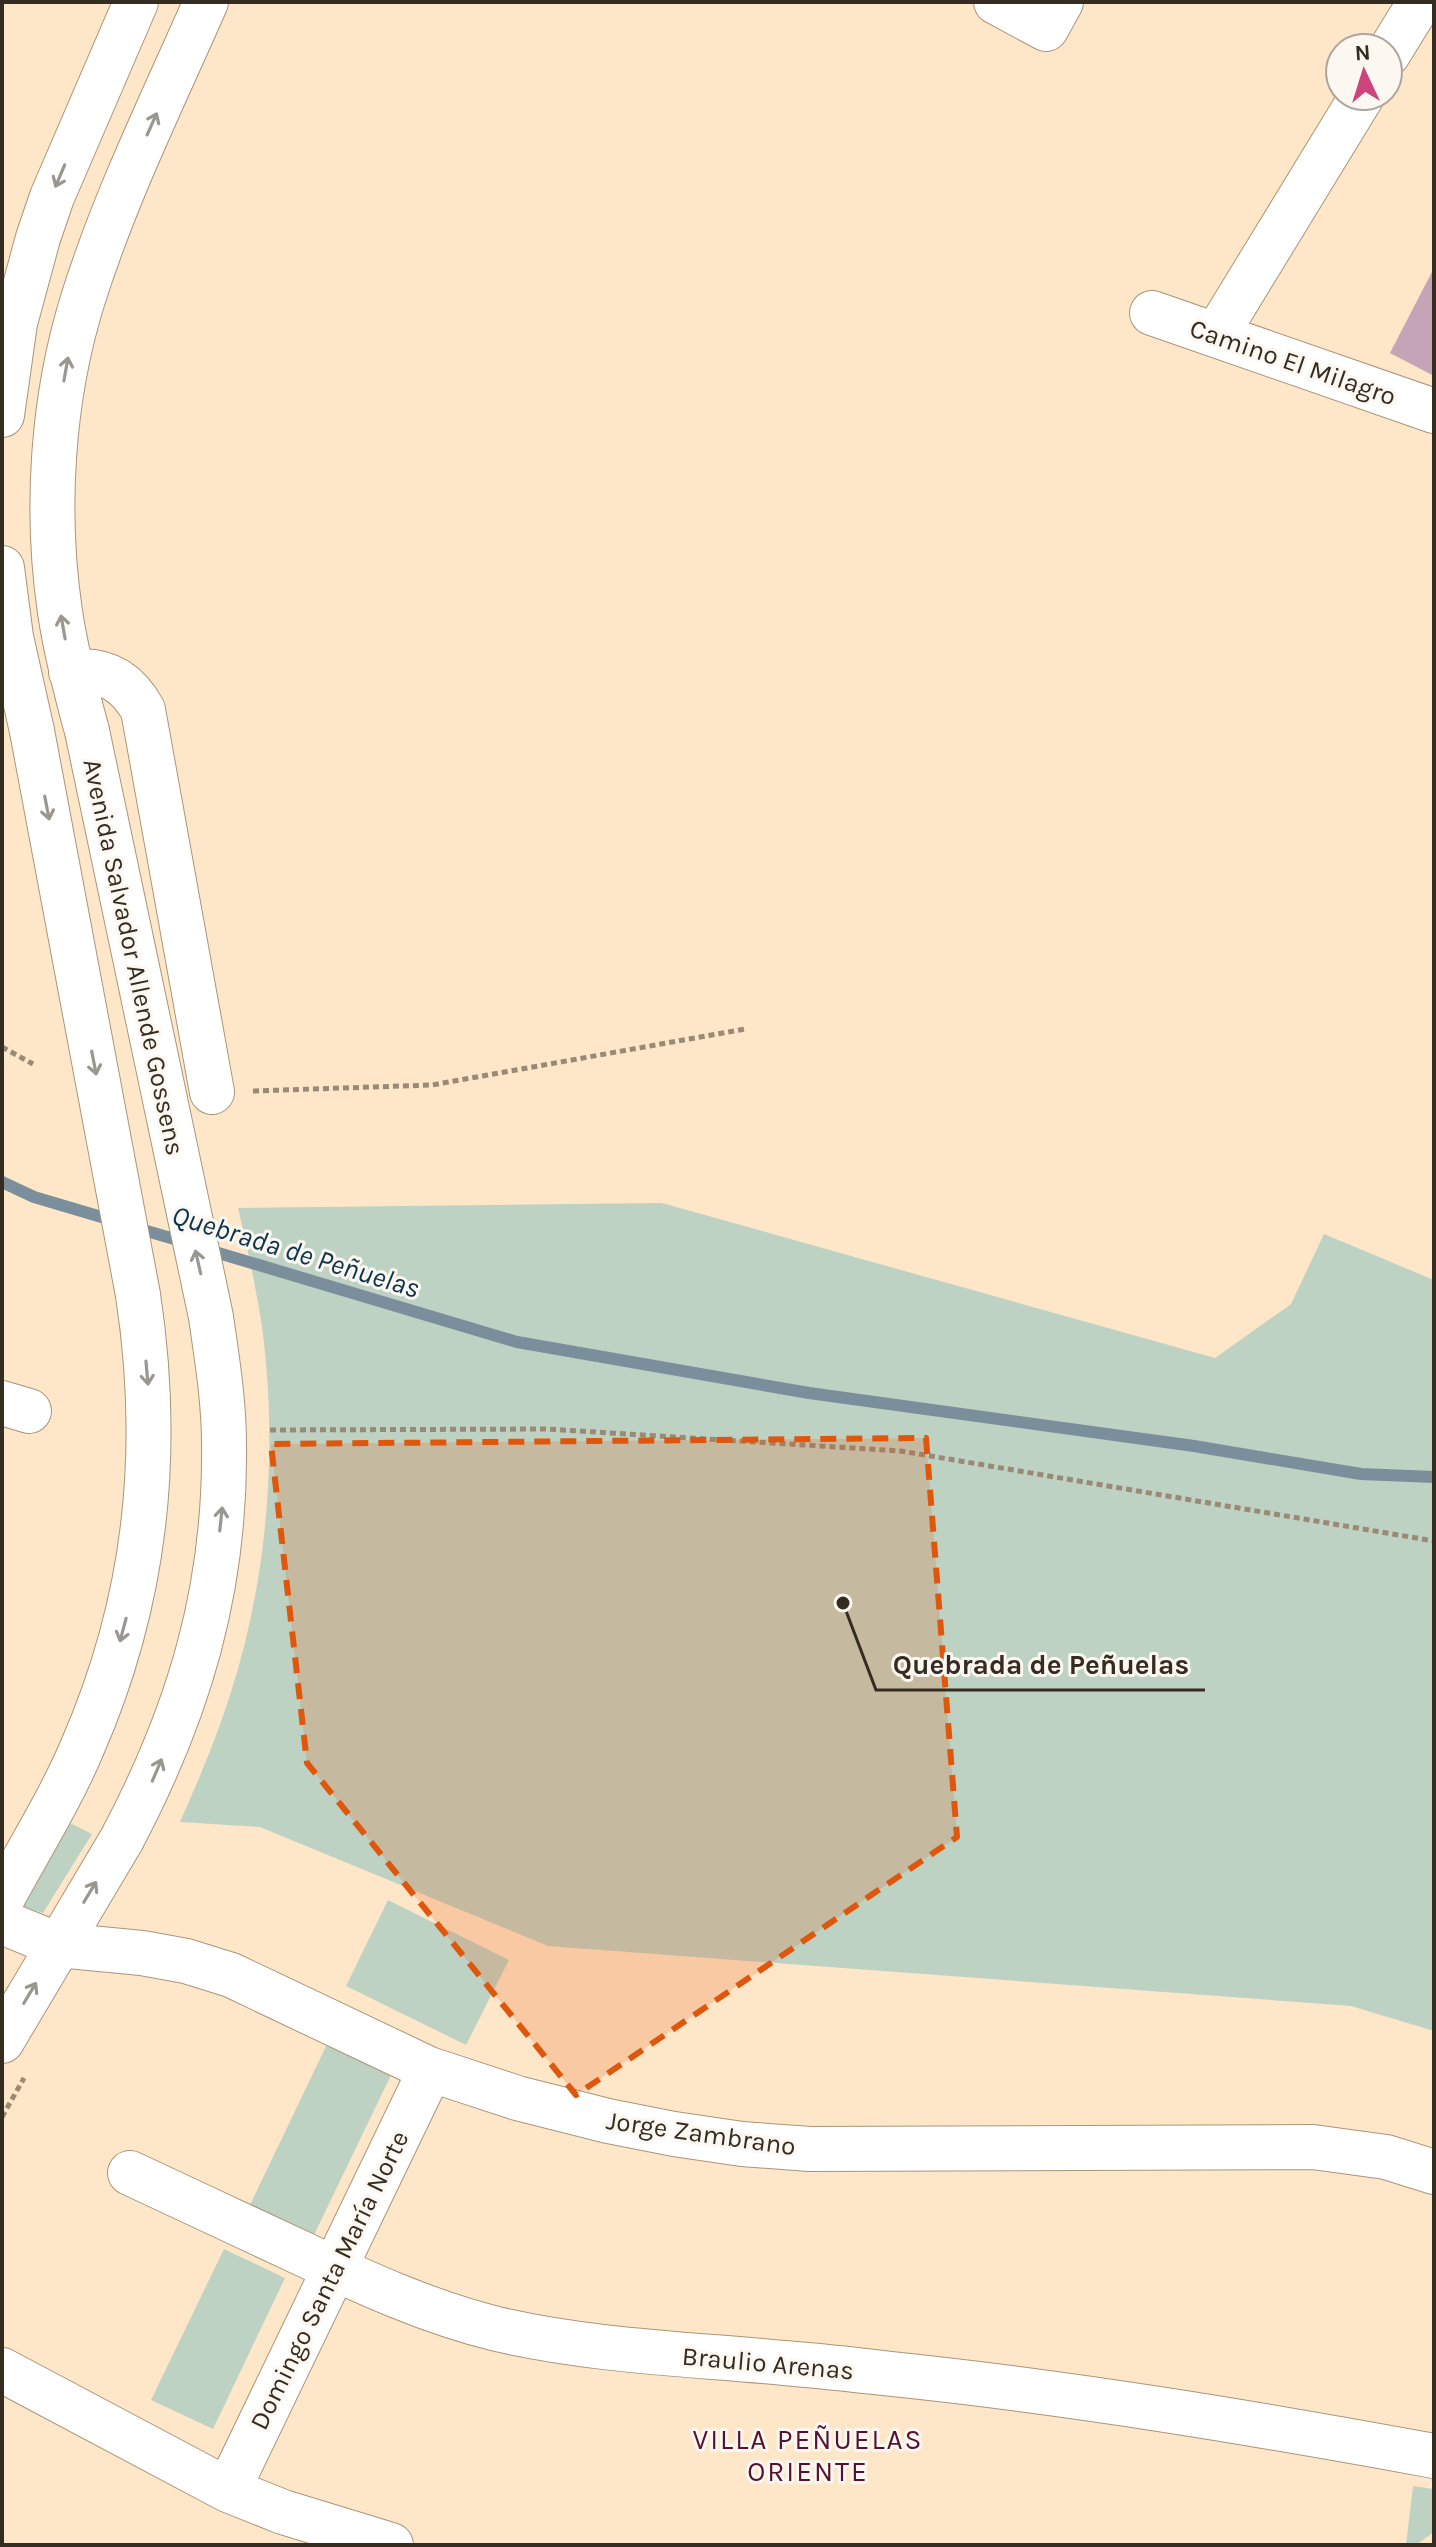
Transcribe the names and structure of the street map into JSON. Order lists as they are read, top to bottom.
{
  "streets": {
    "street": [
      "Camino El Milagro",
      "Avenida Salvador Allende Gossens",
      "Jorge Zambrano",
      "Domingo Santa María Norte",
      "Braulio Arenas"
    ]
  },
  "crossings": [
    ["Avenida Salvador Allende Gossens", "Jorge Zambrano"],
    ["Jorge Zambrano", "Domingo Santa María Norte"],
    ["Domingo Santa María Norte", "Braulio Arenas"]
  ],
  "districts": ["VILLA PEÑUELAS ORIENTE"],
  "water": ["Quebrada de Peñuelas"],
  "places": ["Quebrada de Peñuelas"],
  "north": "top"
}
